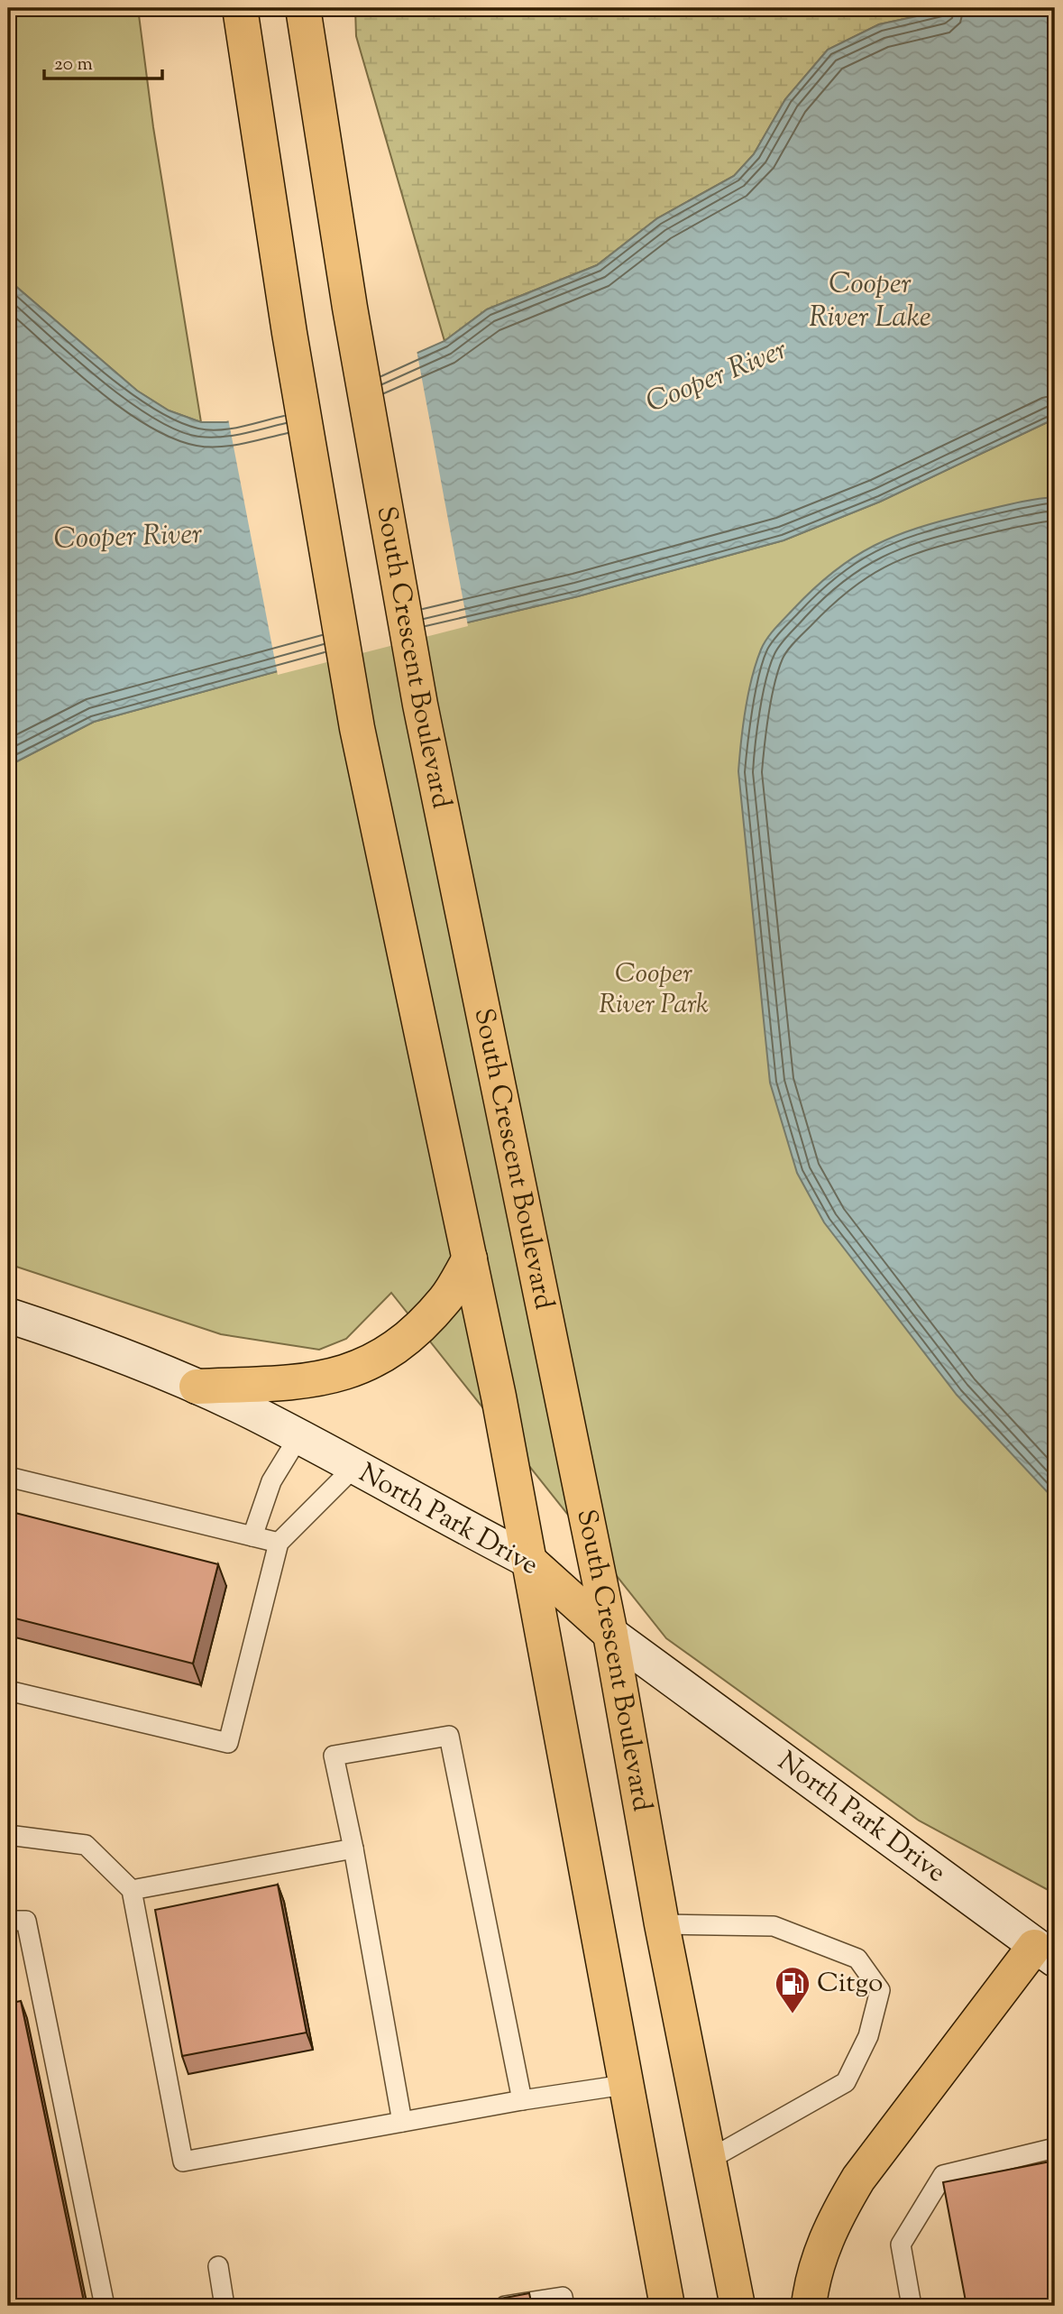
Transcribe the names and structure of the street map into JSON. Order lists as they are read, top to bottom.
{
  "streets": {
    "highway": ["South Crescent Boulevard", "North Park Drive"]
  },
  "crossings": [
    ["South Crescent Boulevard", "North Park Drive"]
  ],
  "water": ["Cooper River Lake", "Cooper River"],
  "parks": ["Cooper River Park"],
  "places": {
    "fuel station": ["Citgo"]
  },
  "scale_bar": "20 m"
}
